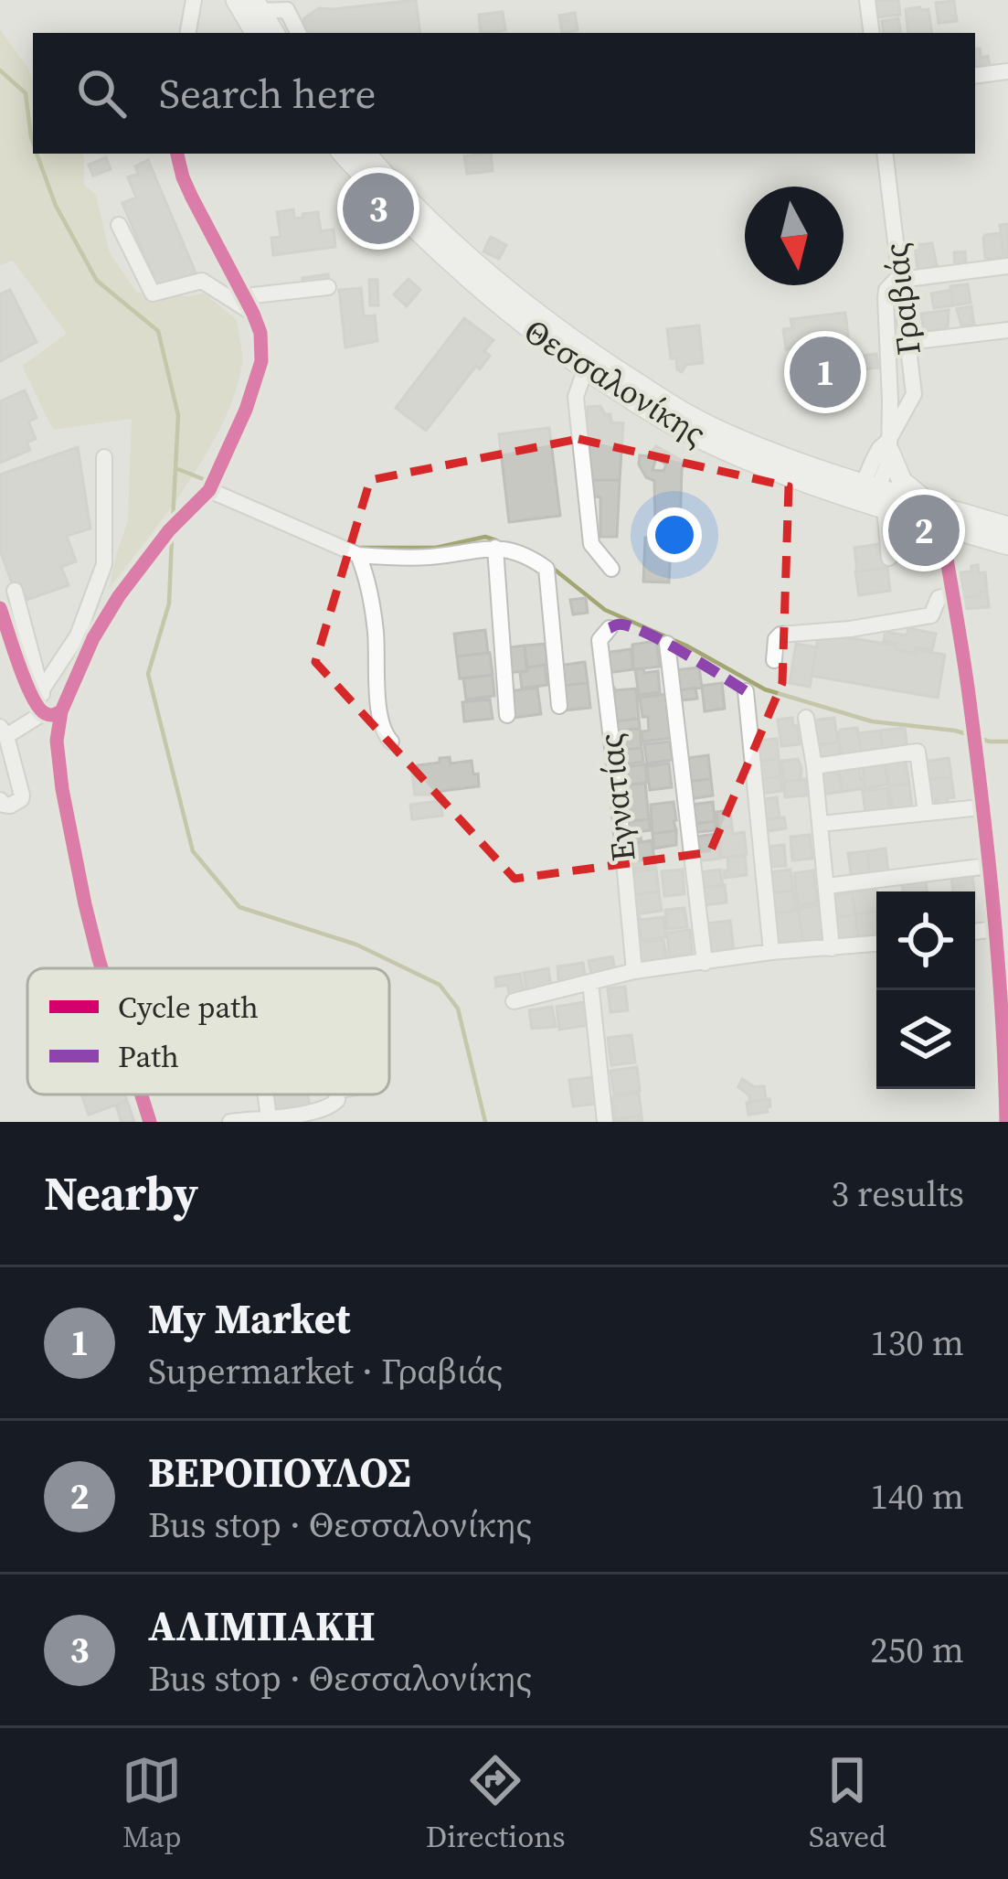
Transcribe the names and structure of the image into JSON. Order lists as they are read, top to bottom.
{
  "streets": {
    "main road": ["Θεσσαλονίκης"],
    "street": ["Γραβιάς", "Εγνατίας"]
  },
  "crossings": [
    ["Γραβιάς", "Θεσσαλονίκης"]
  ],
  "legend": ["Cycle path", "Path"],
  "north": "bottom",
  "page": {
    "search": "Search here",
    "pins": ["3", "1", "2"],
    "heading": ["Nearby", "3 results"],
    "list": [
      {
        "mark": "1",
        "name": "My Market",
        "note": "Supermarket · Γραβιάς",
        "value": "130 m"
      },
      {
        "mark": "2",
        "name": "ΒΕΡΟΠΟΥΛΟΣ",
        "note": "Bus stop · Θεσσαλονίκης",
        "value": "140 m"
      },
      {
        "mark": "3",
        "name": "ΑΛΙΜΠΑΚΗ",
        "note": "Bus stop · Θεσσαλονίκης",
        "value": "250 m"
      }
    ],
    "nav": ["Map", "Directions", "Saved"]
  }
}
